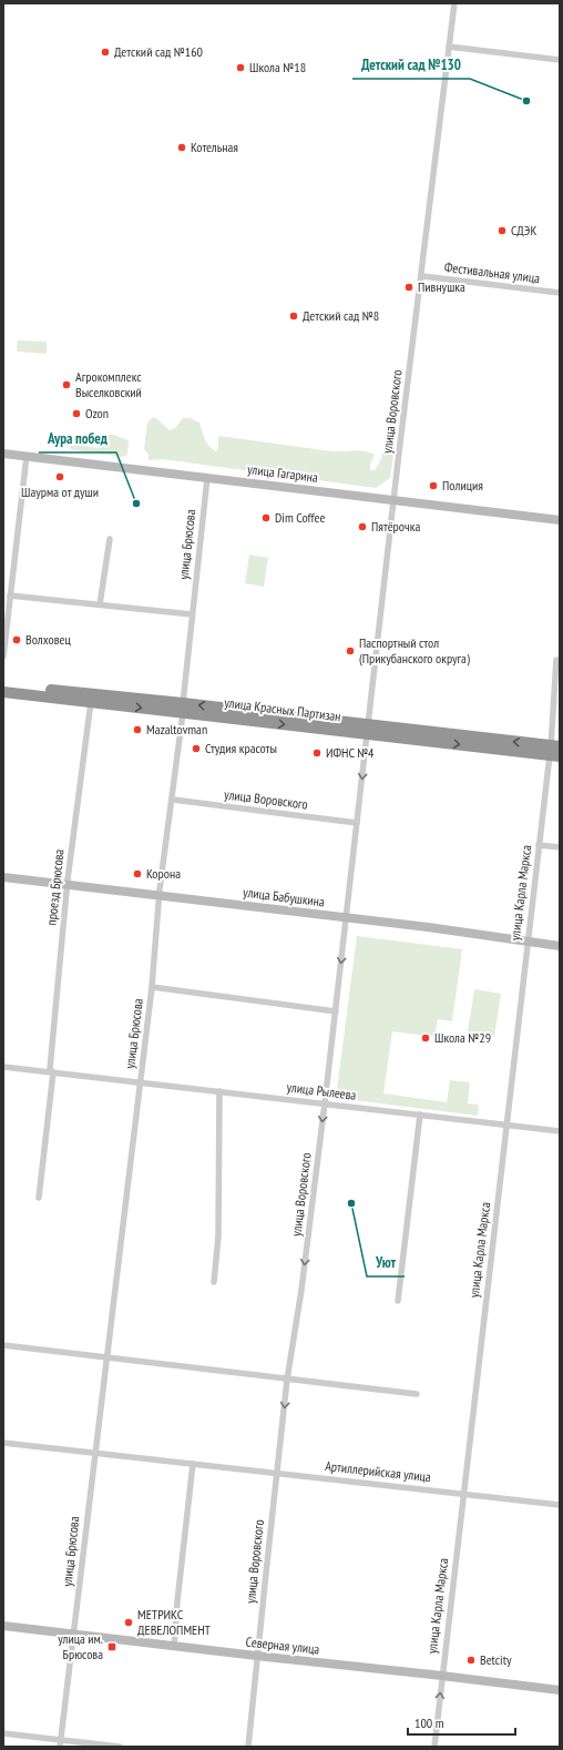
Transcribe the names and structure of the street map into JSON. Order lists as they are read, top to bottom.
{
  "streets": {
    "highway": ["улица Красных Партизан"],
    "street": [
      "Фестивальная улица",
      "улица Воровского",
      "улица Гагарина",
      "улица Брюсова",
      "проезд Брюсова",
      "улица Карла Маркса",
      "улица Бабушкина",
      "улица Рылеева",
      "Артиллерийская улица",
      "Северная улица"
    ]
  },
  "crossings": [
    ["Фестивальная улица", "улица Воровского"],
    ["улица Воровского", "улица Гагарина"],
    ["улица Воровского", "улица Брюсова"],
    ["улица Воровского", "улица Красных Партизан"],
    ["улица Воровского", "улица Бабушкина"],
    ["улица Воровского", "улица Рылеева"],
    ["улица Воровского", "Артиллерийская улица"],
    ["улица Воровского", "Северная улица"],
    ["улица Гагарина", "улица Брюсова"],
    ["улица Брюсова", "улица Красных Партизан"],
    ["улица Брюсова", "улица Бабушкина"],
    ["улица Брюсова", "улица Рылеева"],
    ["улица Брюсова", "Артиллерийская улица"],
    ["улица Брюсова", "Северная улица"],
    ["улица Красных Партизан", "проезд Брюсова"],
    ["улица Красных Партизан", "улица Карла Маркса"],
    ["проезд Брюсова", "улица Бабушкина"],
    ["проезд Брюсова", "улица Рылеева"],
    ["улица Карла Маркса", "улица Бабушкина"],
    ["улица Карла Маркса", "улица Рылеева"],
    ["улица Карла Маркса", "Артиллерийская улица"],
    ["улица Карла Маркса", "Северная улица"]
  ],
  "places": {
    "other": [
      "Детский сад №160",
      "Школа №18",
      "Детский сад №130",
      "Котельная",
      "СДЭК",
      "Пивнушка",
      "Детский сад №8",
      "Агрокомплекс Выселковский",
      "Ozon",
      "Шаурма от души",
      "Полиция",
      "Аура побед",
      "Dim Coffee",
      "Пятёрочка",
      "Волховец",
      "Паспортный стол (Прикубанского округа)",
      "Mazaltovman",
      "Студия красоты",
      "ИФНС №4",
      "Корона",
      "Школа №29",
      "Уют",
      "МЕТРИКС ДЕВЕЛОПМЕНТ",
      "Betcity"
    ],
    "transit": ["улица им. Брюсова"]
  },
  "scale_bar": "100 m"
}
